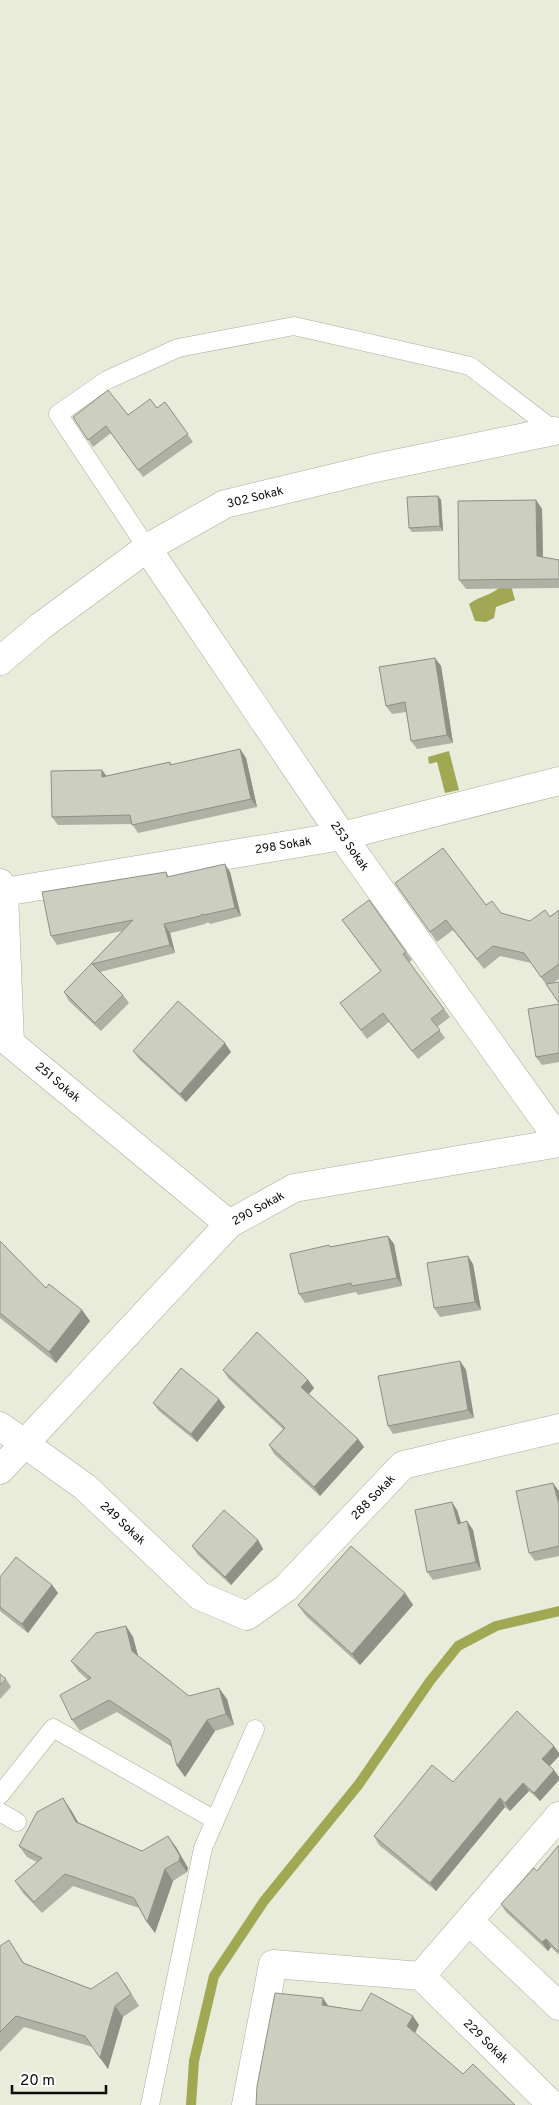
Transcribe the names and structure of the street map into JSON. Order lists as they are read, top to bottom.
{
  "streets": {
    "street": [
      "302 Sokak",
      "298 Sokak",
      "253 Sokak",
      "251 Sokak",
      "290 Sokak",
      "288 Sokak",
      "249 Sokak",
      "229 Sokak"
    ]
  },
  "crossings": [
    ["302 Sokak", "253 Sokak"],
    ["298 Sokak", "253 Sokak"],
    ["298 Sokak", "251 Sokak"],
    ["253 Sokak", "290 Sokak"],
    ["251 Sokak", "290 Sokak"],
    ["290 Sokak", "249 Sokak"],
    ["288 Sokak", "249 Sokak"]
  ],
  "scale_bar": "20 m"
}
